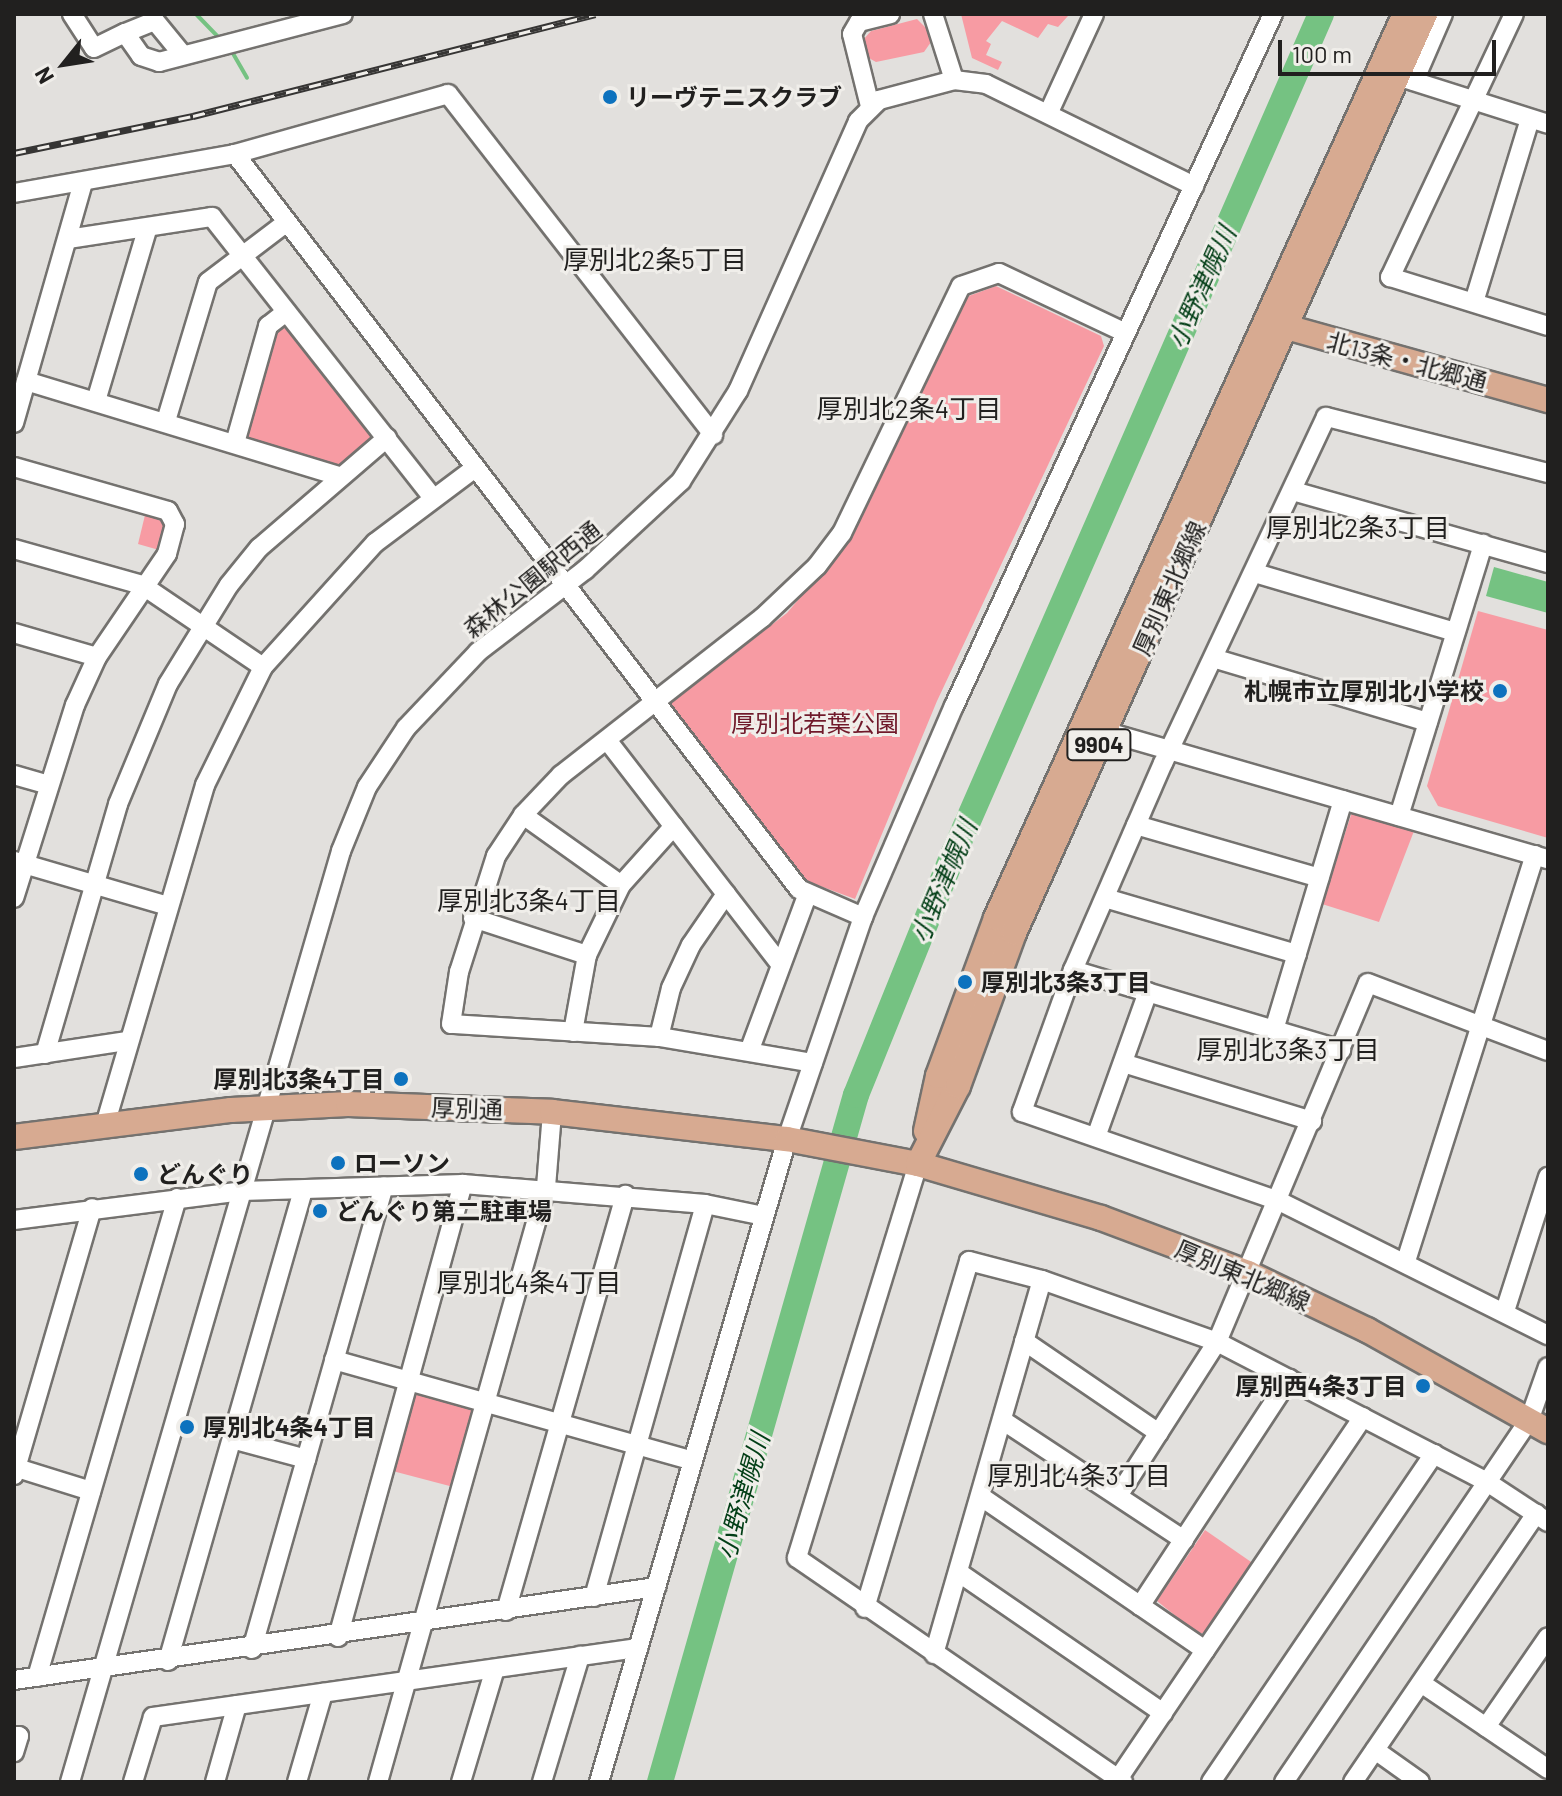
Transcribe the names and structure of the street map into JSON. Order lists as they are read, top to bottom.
{
  "streets": {
    "main road": [
      "北13条・北郷通",
      "厚別東北郷線",
      "9904",
      "厚別通"
    ],
    "street": ["森林公園駅西通"]
  },
  "crossings": [
    ["北13条・北郷通", "厚別東北郷線"],
    ["森林公園駅西通", "厚別通"],
    ["厚別東北郷線", "厚別通"]
  ],
  "districts": [
    "厚別北2条5丁目",
    "厚別北2条4丁目",
    "厚別北2条3丁目",
    "厚別北3条4丁目",
    "厚別北3条3丁目",
    "厚別北4条4丁目",
    "厚別北4条3丁目"
  ],
  "water": ["小野津幌川"],
  "parks": ["厚別北若葉公園"],
  "places": [
    "リーヴテニスクラブ",
    "札幌市立厚別北小学校",
    "厚別北3条3丁目",
    "厚別北3条4丁目",
    "ローソン",
    "どんぐり",
    "どんぐり第二駐車場",
    "厚別西4条3丁目",
    "厚別北4条4丁目"
  ],
  "scale_bar": "100 m",
  "north": "bottom left"
}
